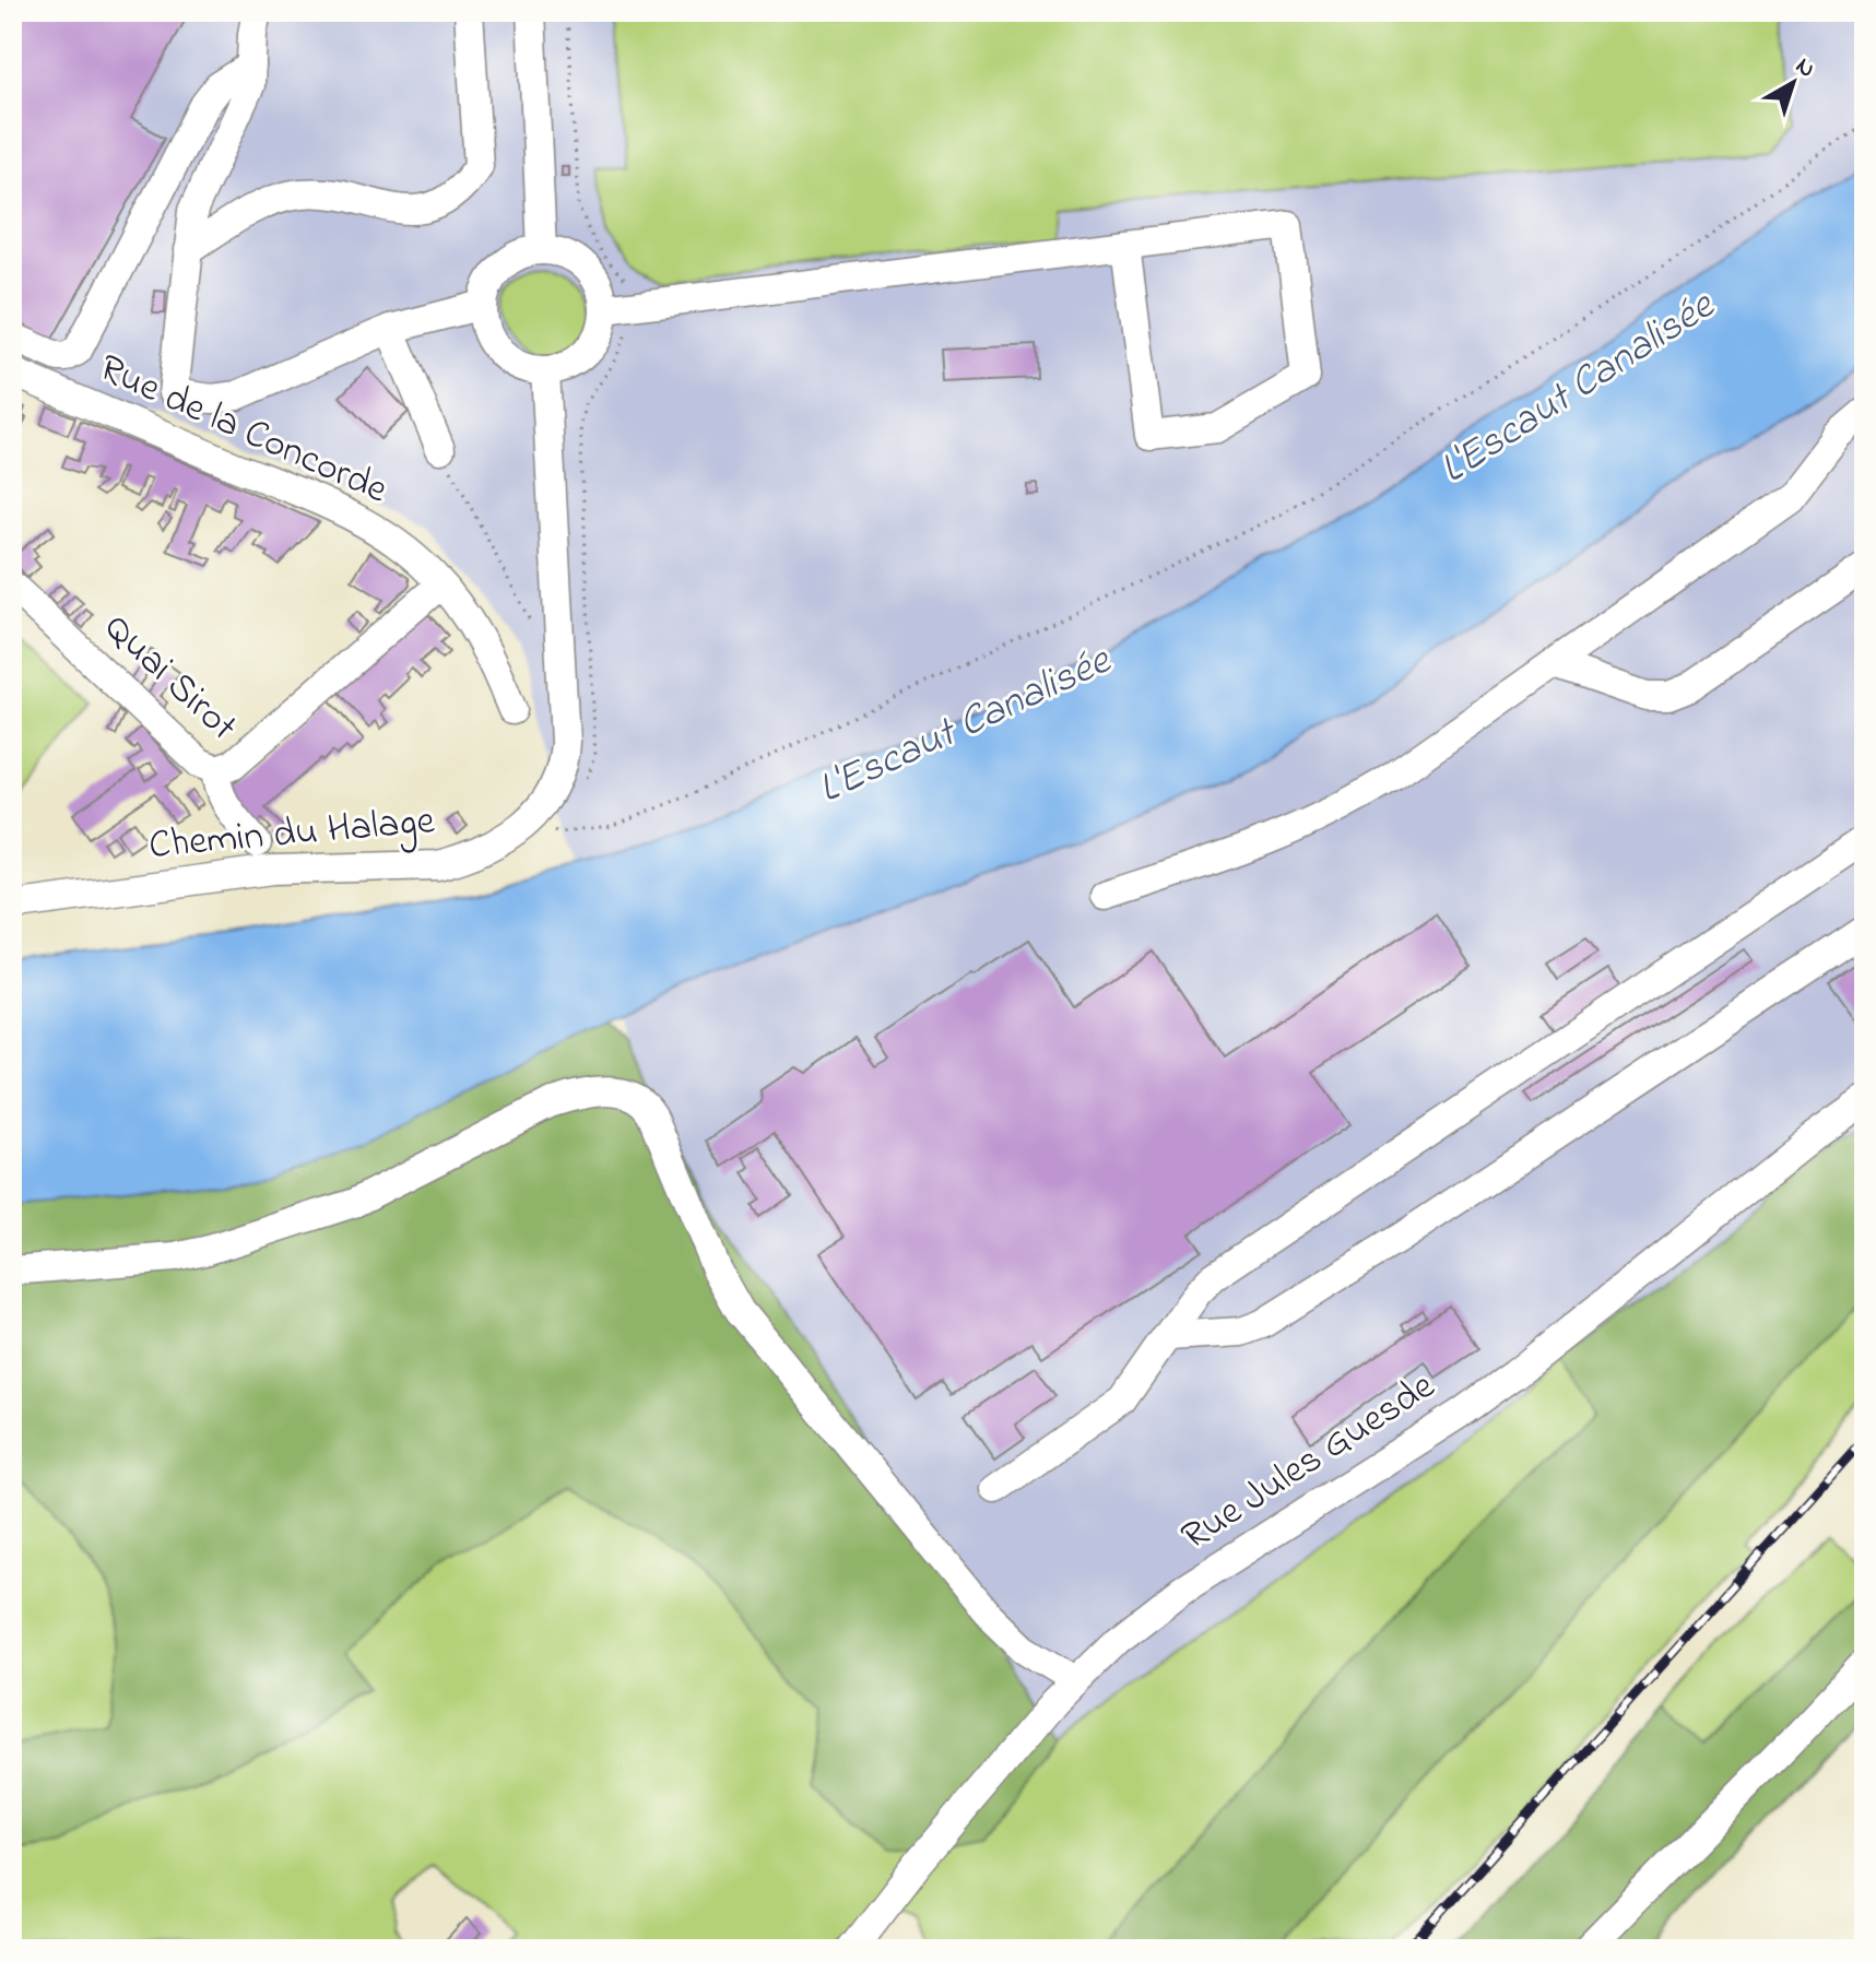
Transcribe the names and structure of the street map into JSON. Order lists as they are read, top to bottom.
{
  "streets": {
    "street": [
      "Rue de la Concorde",
      "Quai Sirot",
      "Chemin du Halage",
      "Rue Jules Guesde"
    ]
  },
  "water": ["L'Escaut Canalisée"],
  "north": "top right"
}
